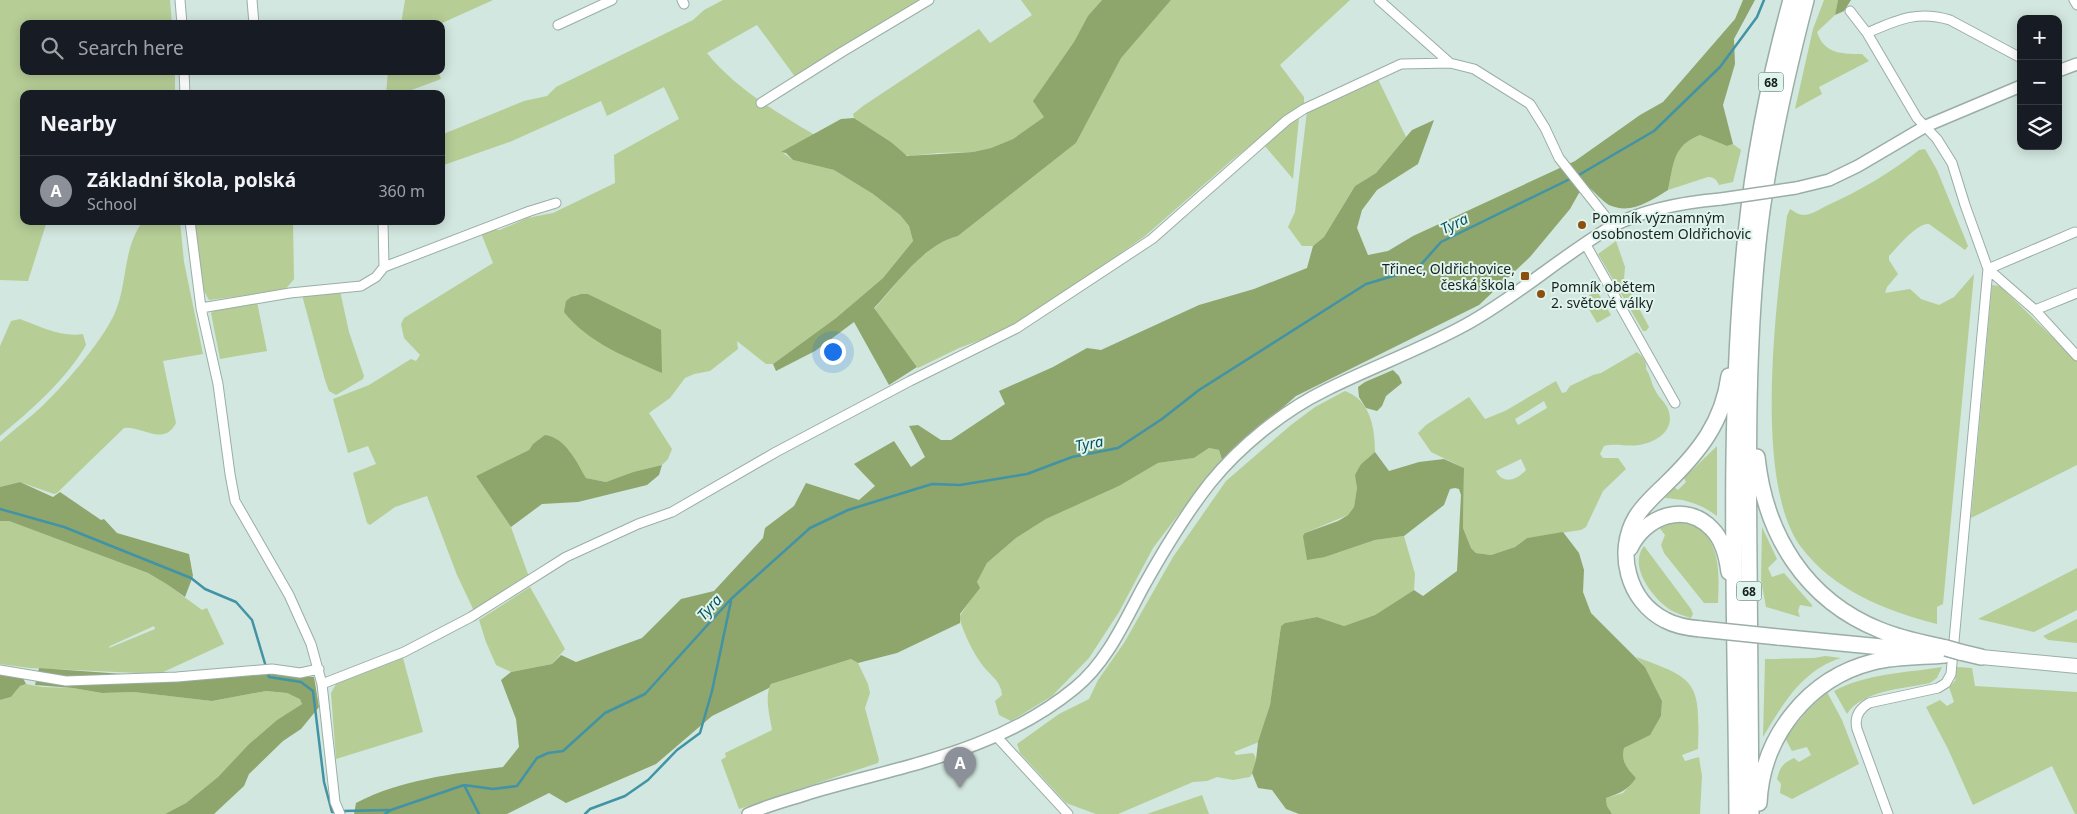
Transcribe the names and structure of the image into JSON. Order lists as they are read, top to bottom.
{
  "streets": {
    "highway": ["68"]
  },
  "water": ["Tyra"],
  "places": {
    "other": ["Pomník významným osobnostem Oldřichovic", "Pomník obětem 2. světové války"],
    "transit": ["Třinec, Oldřichovice, česká škola"]
  },
  "page": {
    "map_buttons": ["+", "−"],
    "search": "Search here",
    "heading": "Nearby",
    "list": [
      {
        "mark": "A",
        "name": "Základní škola, polská",
        "note": "School",
        "value": "360 m"
      }
    ],
    "pins": "A"
  }
}
